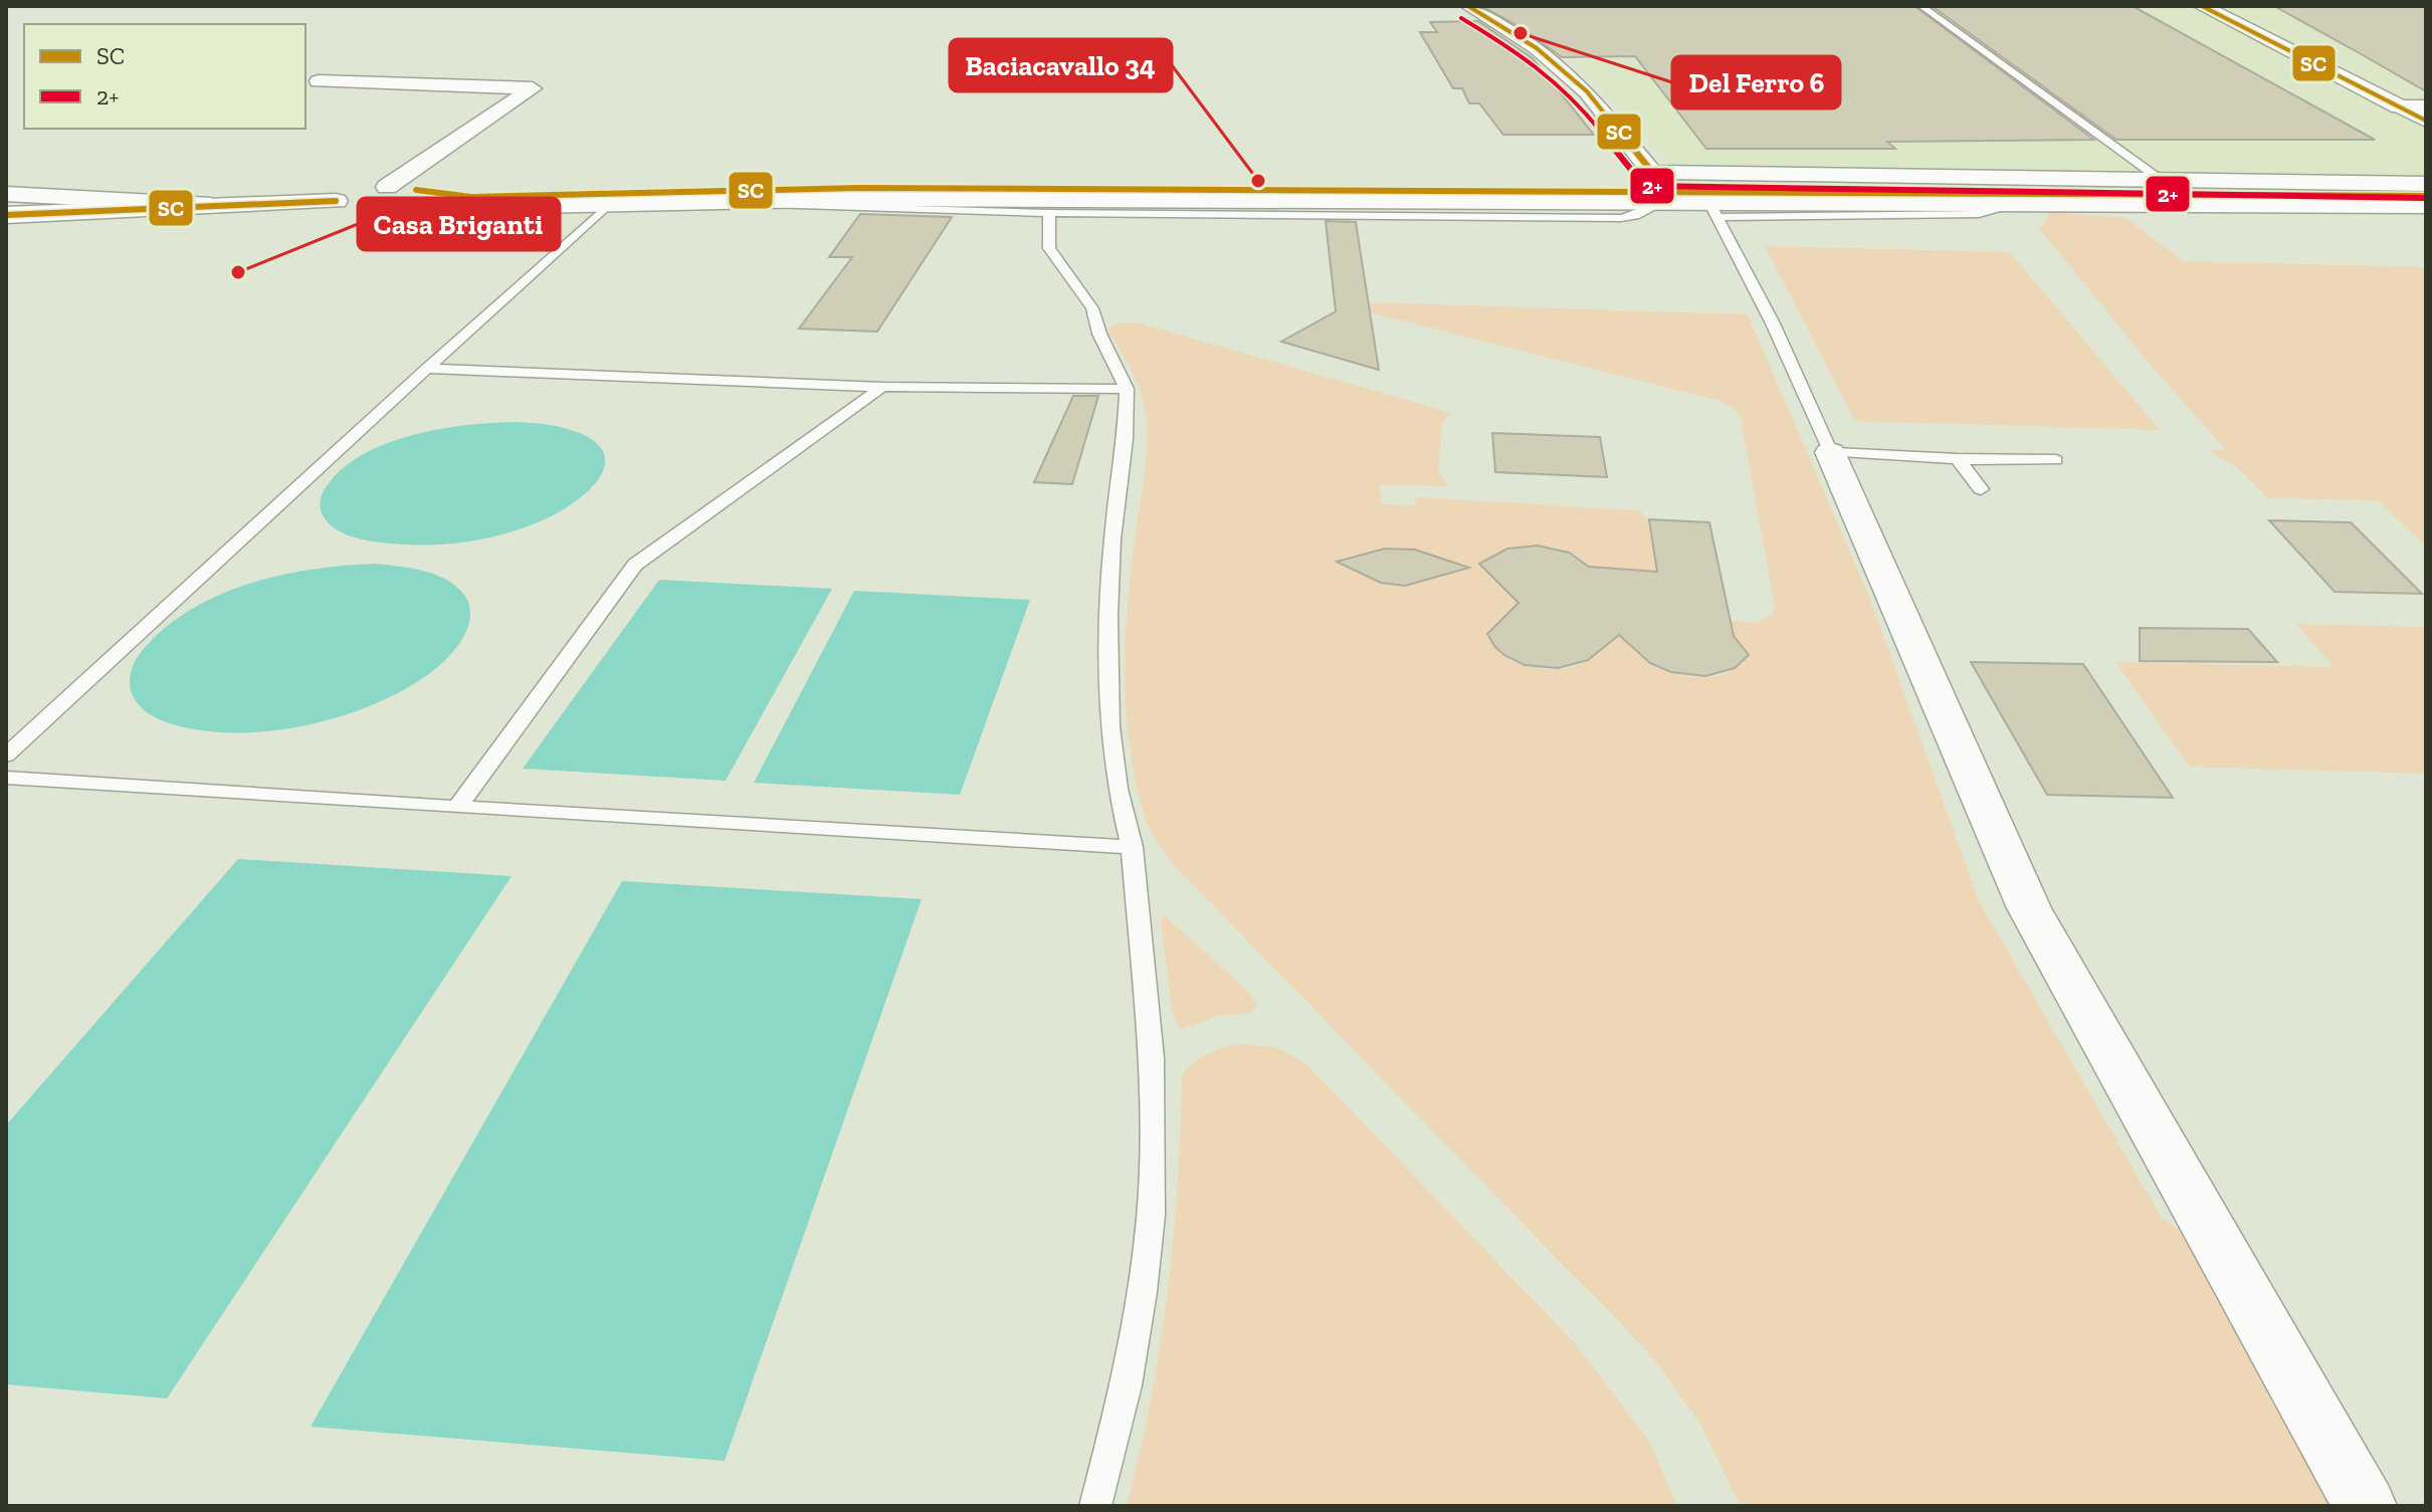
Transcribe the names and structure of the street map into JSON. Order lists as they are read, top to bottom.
{
  "places": ["Del Ferro 6", "Baciacavallo 34", "Casa Briganti"],
  "lines": ["transit line SC", "transit line 2+"],
  "legend": ["SC", "2+"]
}
